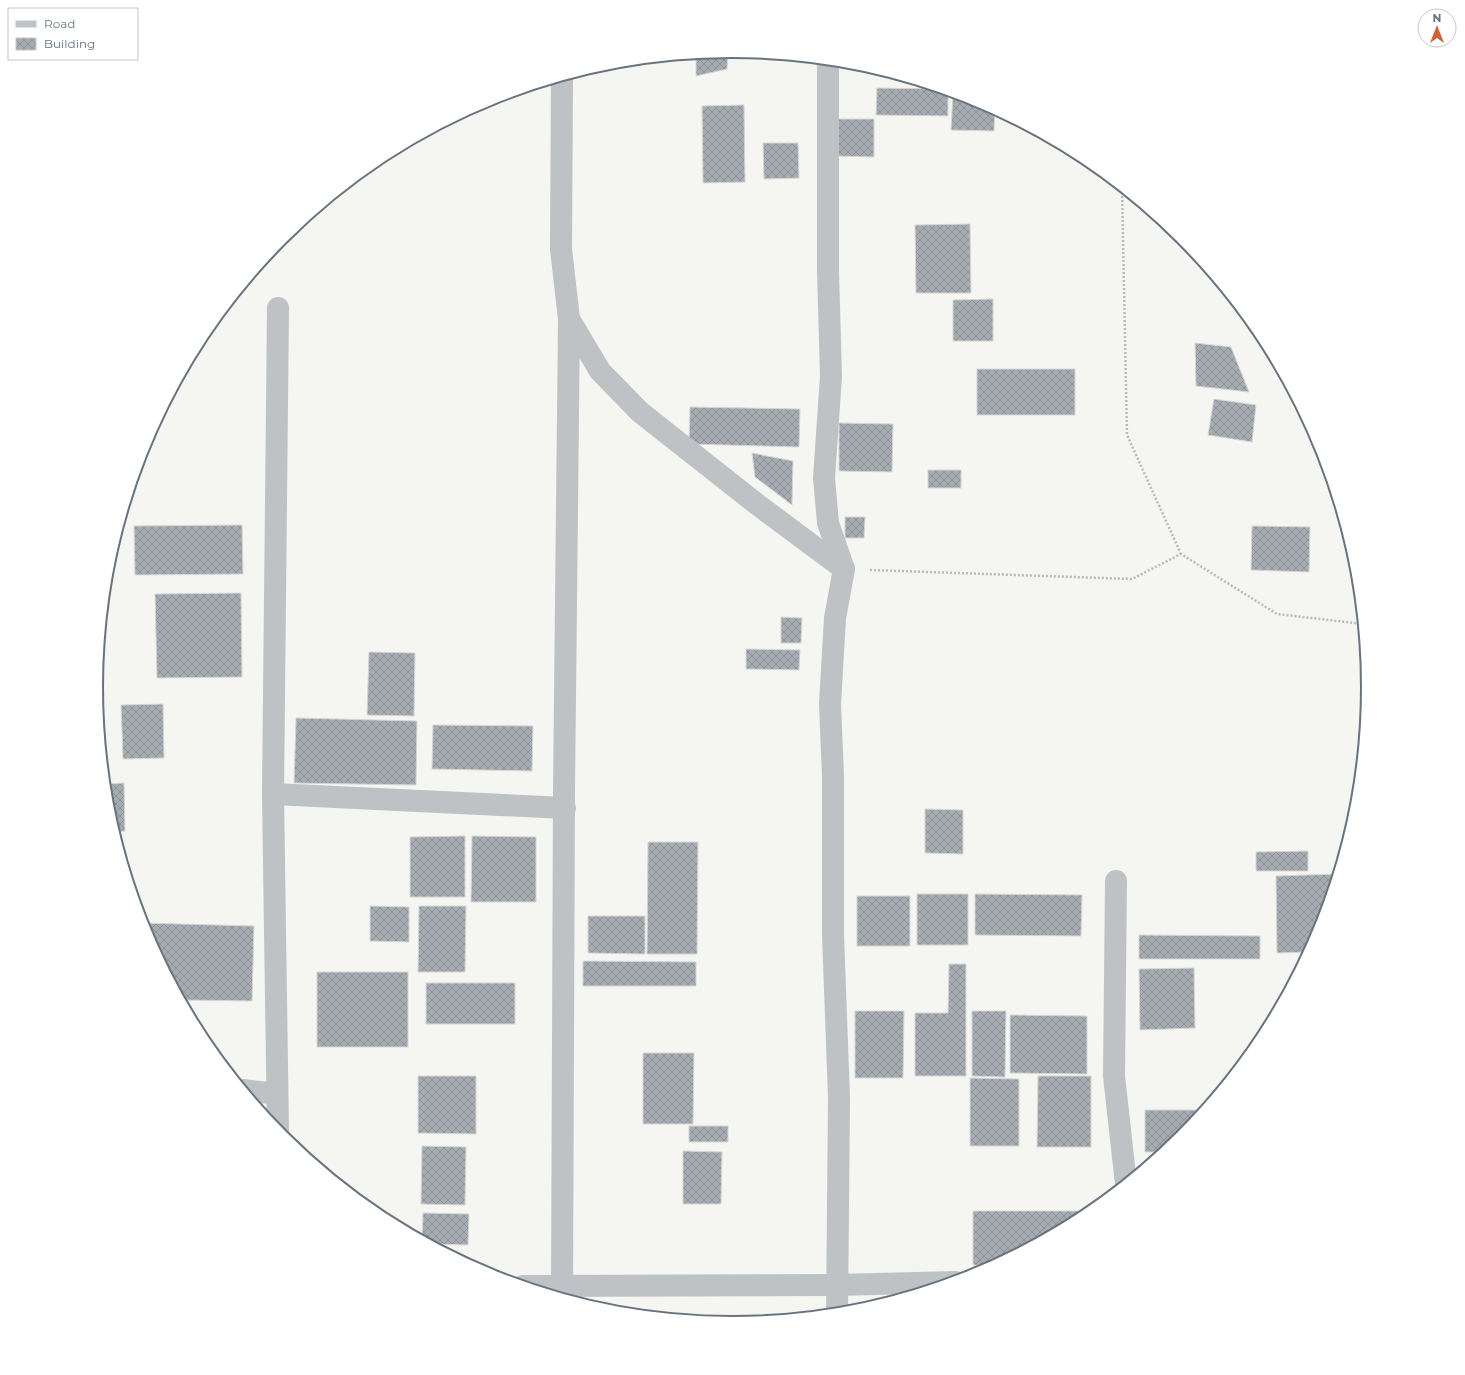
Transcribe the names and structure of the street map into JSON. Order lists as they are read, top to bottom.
{
  "legend": ["Road", "Building"],
  "north": "top"
}
